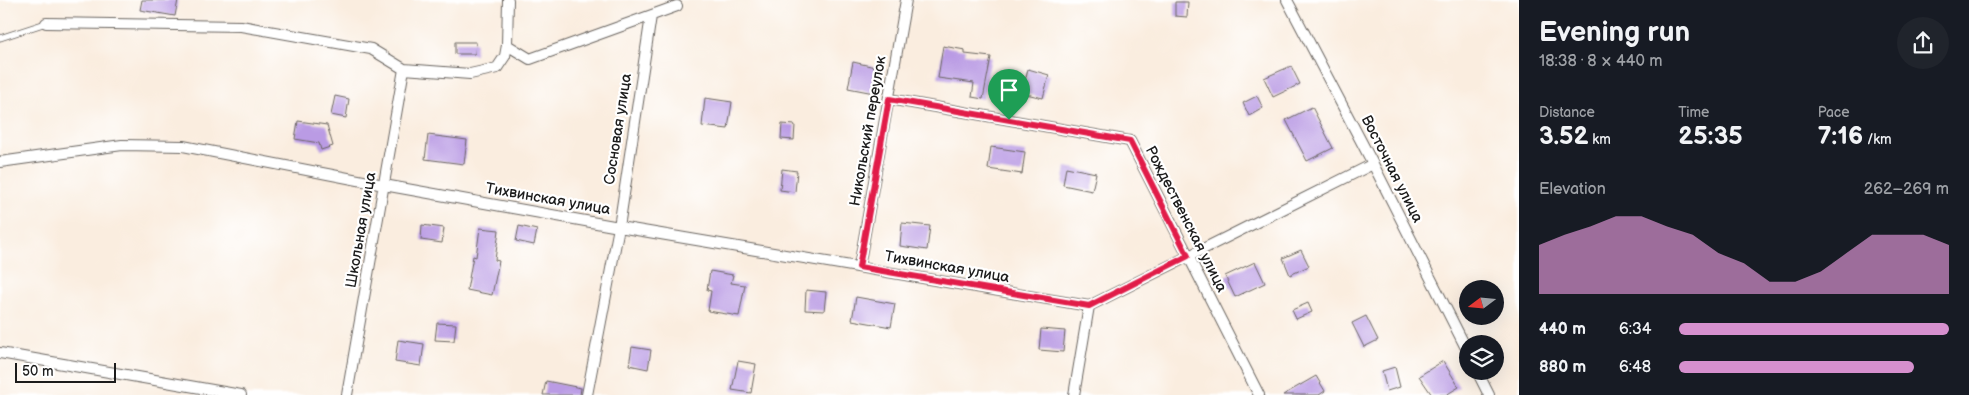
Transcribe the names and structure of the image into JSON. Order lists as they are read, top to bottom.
{
  "streets": {
    "street": [
      "Сосновая улица",
      "Никольский переулок",
      "Восточная улица",
      "Тихвинская улица",
      "Рождественская улица",
      "Школьная улица"
    ]
  },
  "crossings": [
    ["Сосновая улица", "Тихвинская улица"],
    ["Никольский переулок", "Тихвинская улица"],
    ["Никольский переулок", "Рождественская улица"],
    ["Тихвинская улица", "Школьная улица"]
  ],
  "scale_bar": "50 m",
  "north": "left",
  "page": {
    "heading": ["Evening run", "18:38 · 8 × 440 m"],
    "stats": [
      ["Distance", "3.52 km"],
      ["Time", "25:35"],
      ["Pace", "7:16 /km"]
    ],
    "chart": ["Elevation", "262–269 m"],
    "list": [
      {
        "name": "440 m",
        "note": "6:34"
      },
      {
        "name": "880 m",
        "note": "6:48"
      }
    ],
    "scale": "50 m"
  }
}
